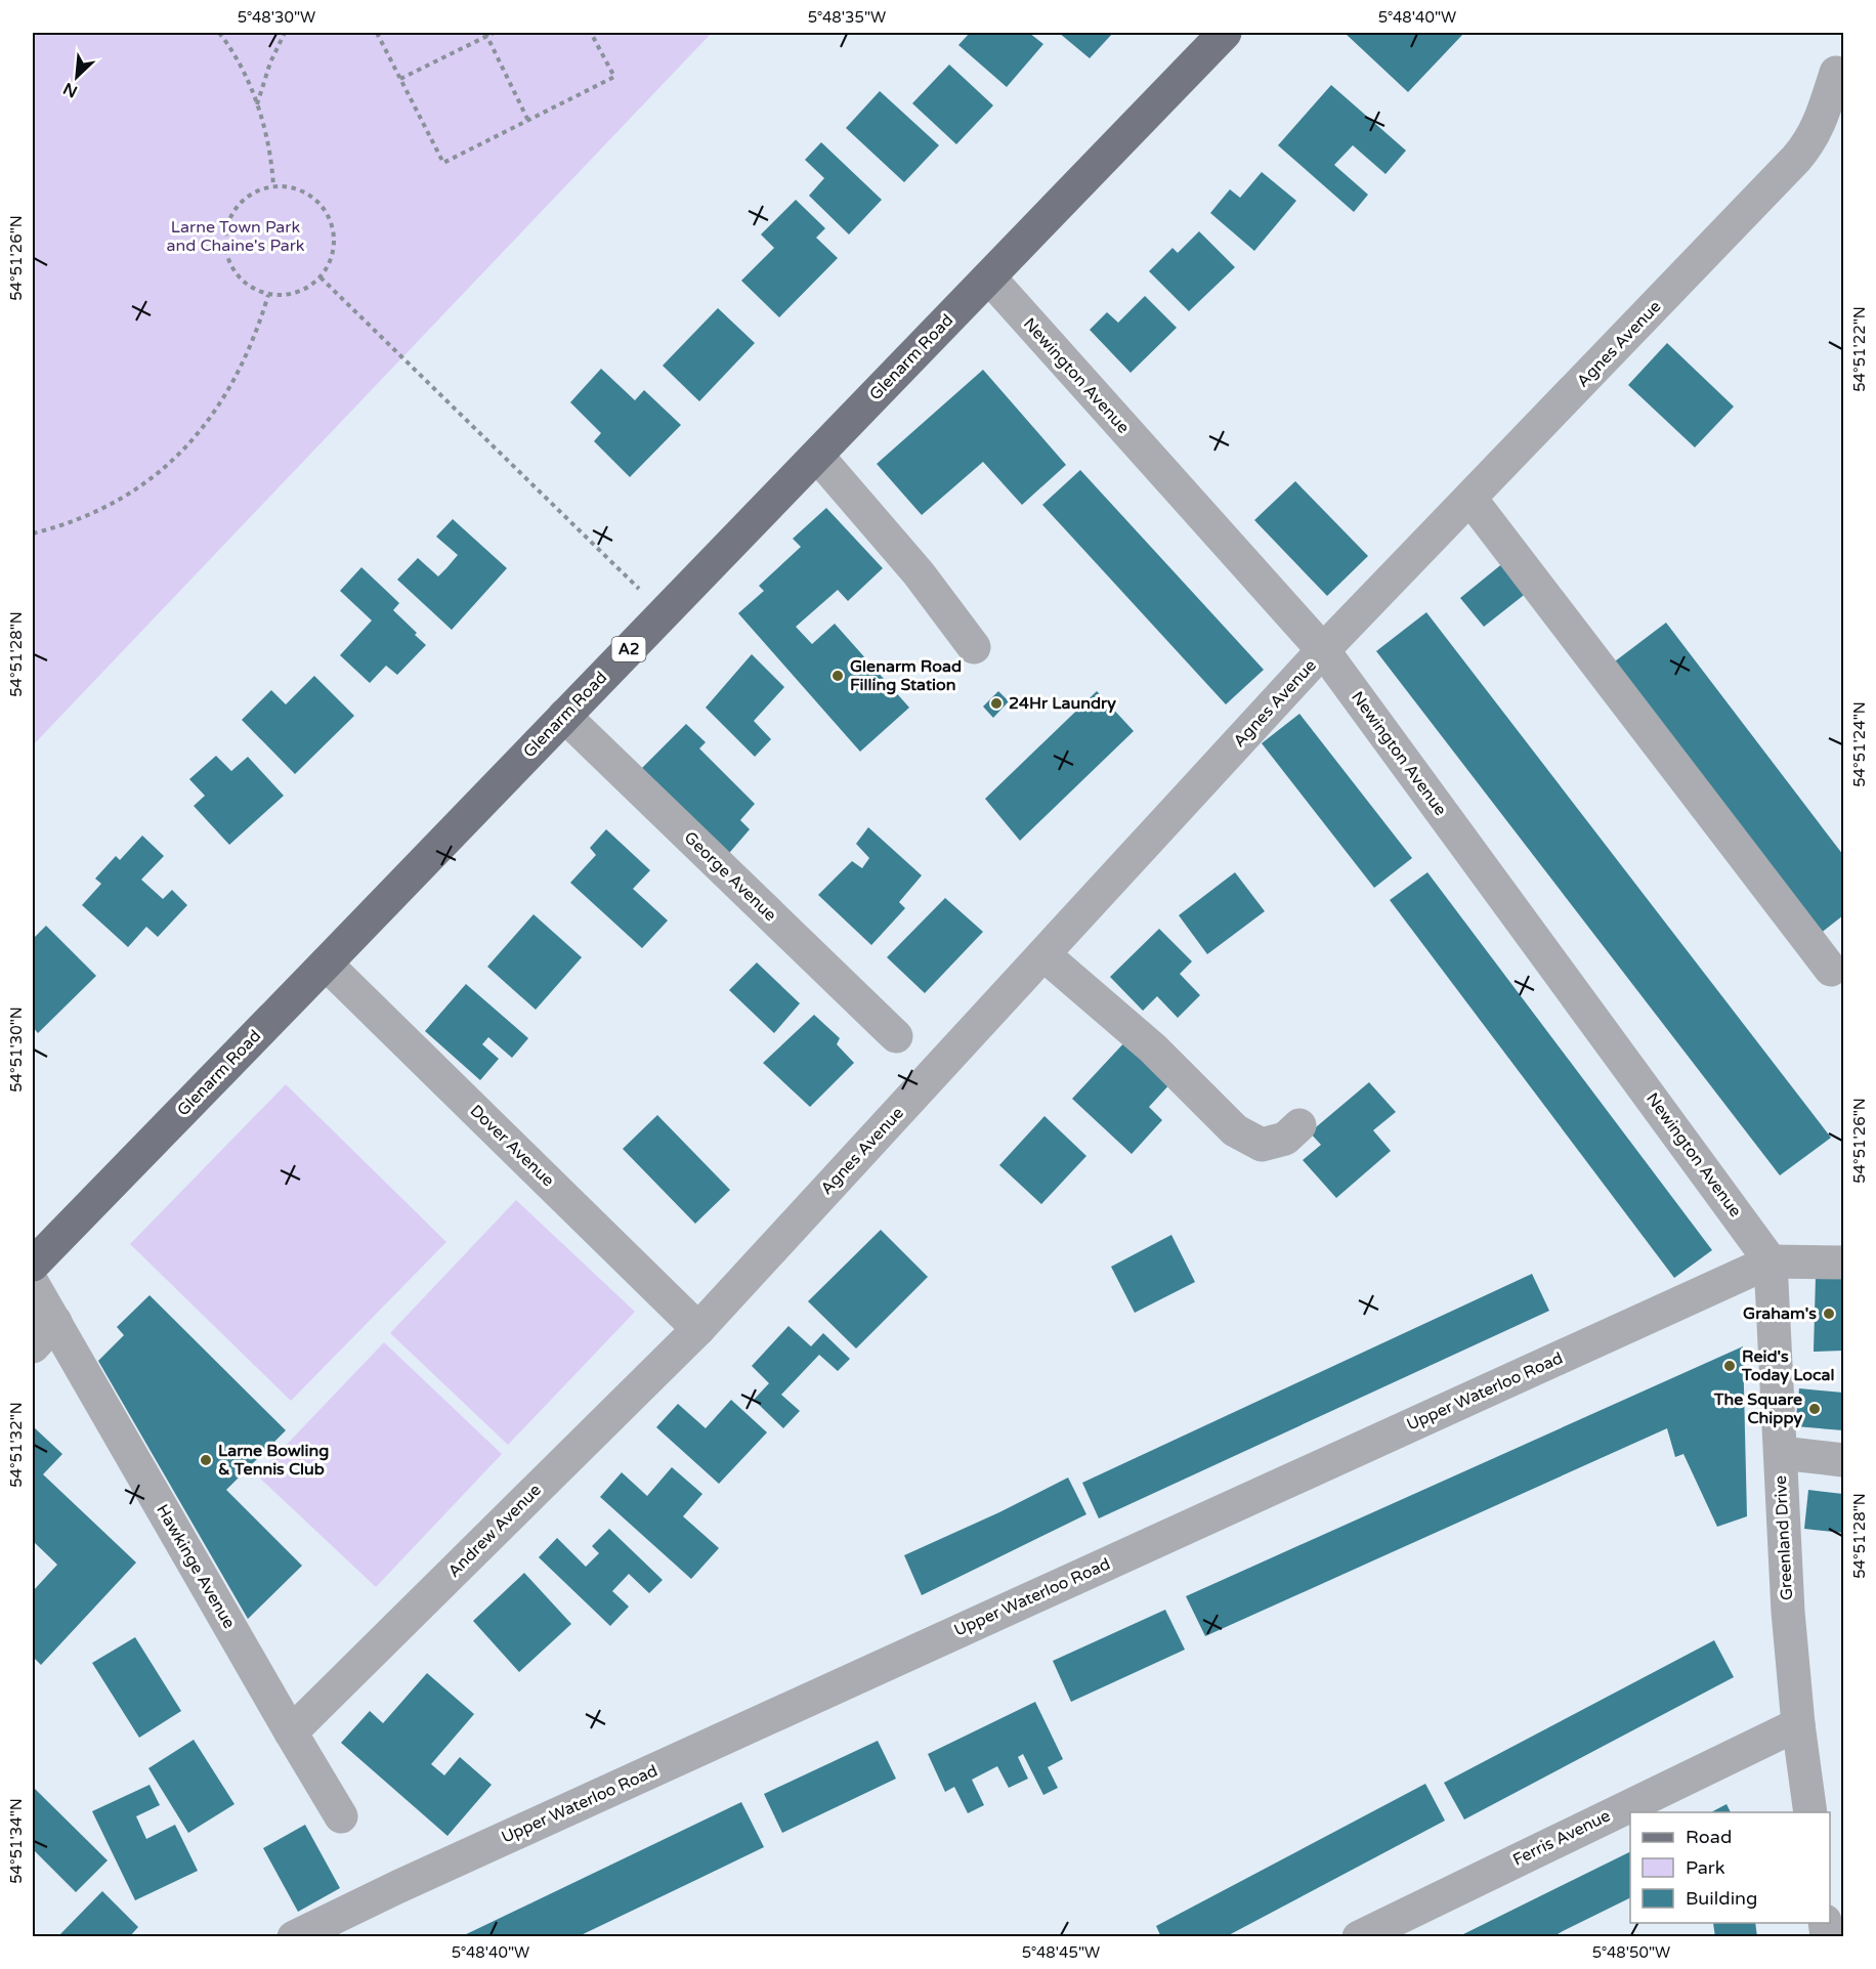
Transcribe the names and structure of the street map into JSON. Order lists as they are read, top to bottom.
{
  "streets": {
    "main road": ["Glenarm Road", "A2"],
    "street": [
      "Agnes Avenue",
      "Newington Avenue",
      "George Avenue",
      "Dover Avenue",
      "Upper Waterloo Road",
      "Andrew Avenue",
      "Greenland Drive",
      "Hawkinge Avenue",
      "Ferris Avenue"
    ]
  },
  "crossings": [
    ["Agnes Avenue", "Newington Avenue"],
    ["Agnes Avenue", "Dover Avenue"],
    ["Agnes Avenue", "Andrew Avenue"],
    ["Glenarm Road", "Newington Avenue"],
    ["Glenarm Road", "George Avenue"],
    ["Glenarm Road", "Dover Avenue"],
    ["Newington Avenue", "Upper Waterloo Road"],
    ["Newington Avenue", "Greenland Drive"],
    ["Dover Avenue", "Andrew Avenue"],
    ["Upper Waterloo Road", "Greenland Drive"],
    ["Andrew Avenue", "Hawkinge Avenue"],
    ["Greenland Drive", "Ferris Avenue"]
  ],
  "parks": ["Larne Town Park and Chaine's Park"],
  "places": [
    "Glenarm Road Filling Station",
    "24Hr Laundry",
    "Graham's",
    "Reid's Today Local",
    "The Square Chippy",
    "Larne Bowling & Tennis Club"
  ],
  "legend": ["Road", "Park", "Building"],
  "north": "bottom left",
  "coordinates": [
    "5°48'30\"W",
    "5°48'35\"W",
    "5°48'40\"W",
    "54°51'26\"N",
    "54°51'22\"N",
    "54°51'28\"N",
    "54°51'24\"N",
    "54°51'30\"N",
    "54°51'32\"N",
    "54°51'34\"N",
    "5°48'45\"W",
    "5°48'50\"W"
  ]
}
